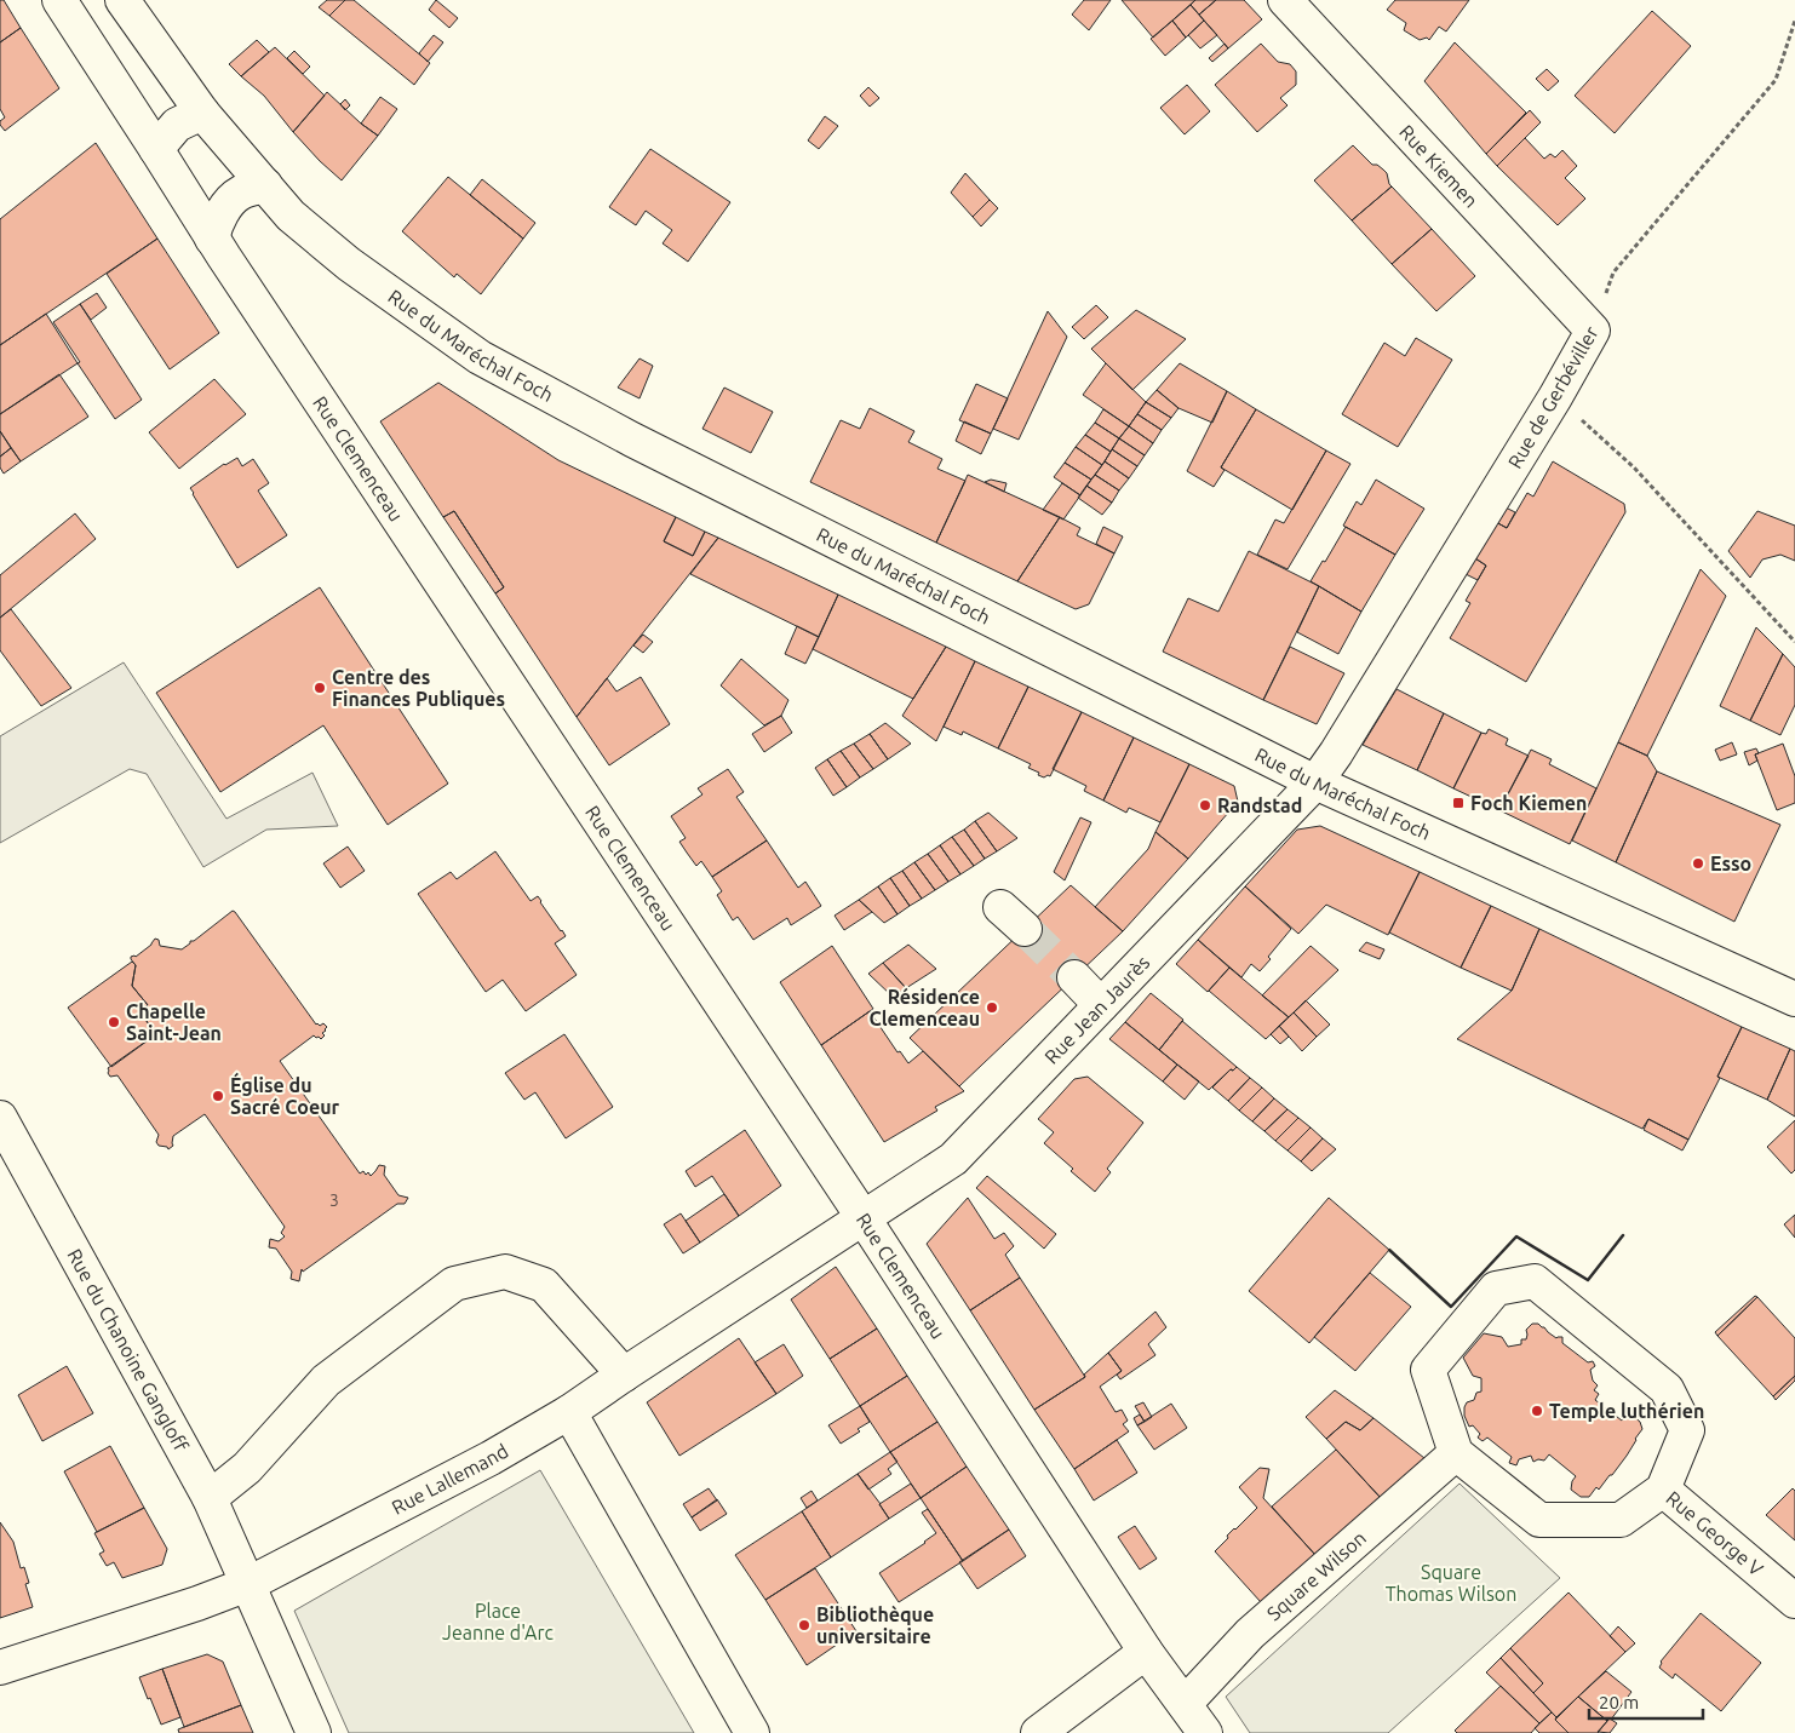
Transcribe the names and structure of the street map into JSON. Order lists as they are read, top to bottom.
{
  "streets": {
    "street": [
      "Rue Kiemen",
      "Rue du Maréchal Foch",
      "Rue de Gerbéviller",
      "Rue Clemenceau",
      "Rue Jean Jaurès",
      "Rue du Chanoine Gangloff",
      "Rue Lallemand",
      "Rue George V",
      "Square Wilson"
    ]
  },
  "crossings": [
    ["Rue Kiemen", "Rue de Gerbéviller"],
    ["Rue du Maréchal Foch", "Rue de Gerbéviller"],
    ["Rue du Maréchal Foch", "Rue Jean Jaurès"],
    ["Rue de Gerbéviller", "Rue Jean Jaurès"],
    ["Rue Clemenceau", "Rue Jean Jaurès"],
    ["Rue Clemenceau", "Rue Lallemand"],
    ["Rue Clemenceau", "Square Wilson"],
    ["Rue Jean Jaurès", "Rue Lallemand"],
    ["Rue du Chanoine Gangloff", "Rue Lallemand"],
    ["Rue George V", "Square Wilson"]
  ],
  "parks": ["Square Thomas Wilson", "Place Jeanne d'Arc"],
  "places": {
    "other": [
      "Centre des Finances Publiques",
      "Randstad",
      "Esso",
      "Résidence Clemenceau",
      "Chapelle Saint-Jean",
      "Église du Sacré Coeur",
      "Temple luthérien",
      "Bibliothèque universitaire"
    ],
    "transit": ["Foch Kiemen"]
  },
  "house_numbers": ["3"],
  "scale_bar": "20 m"
}
